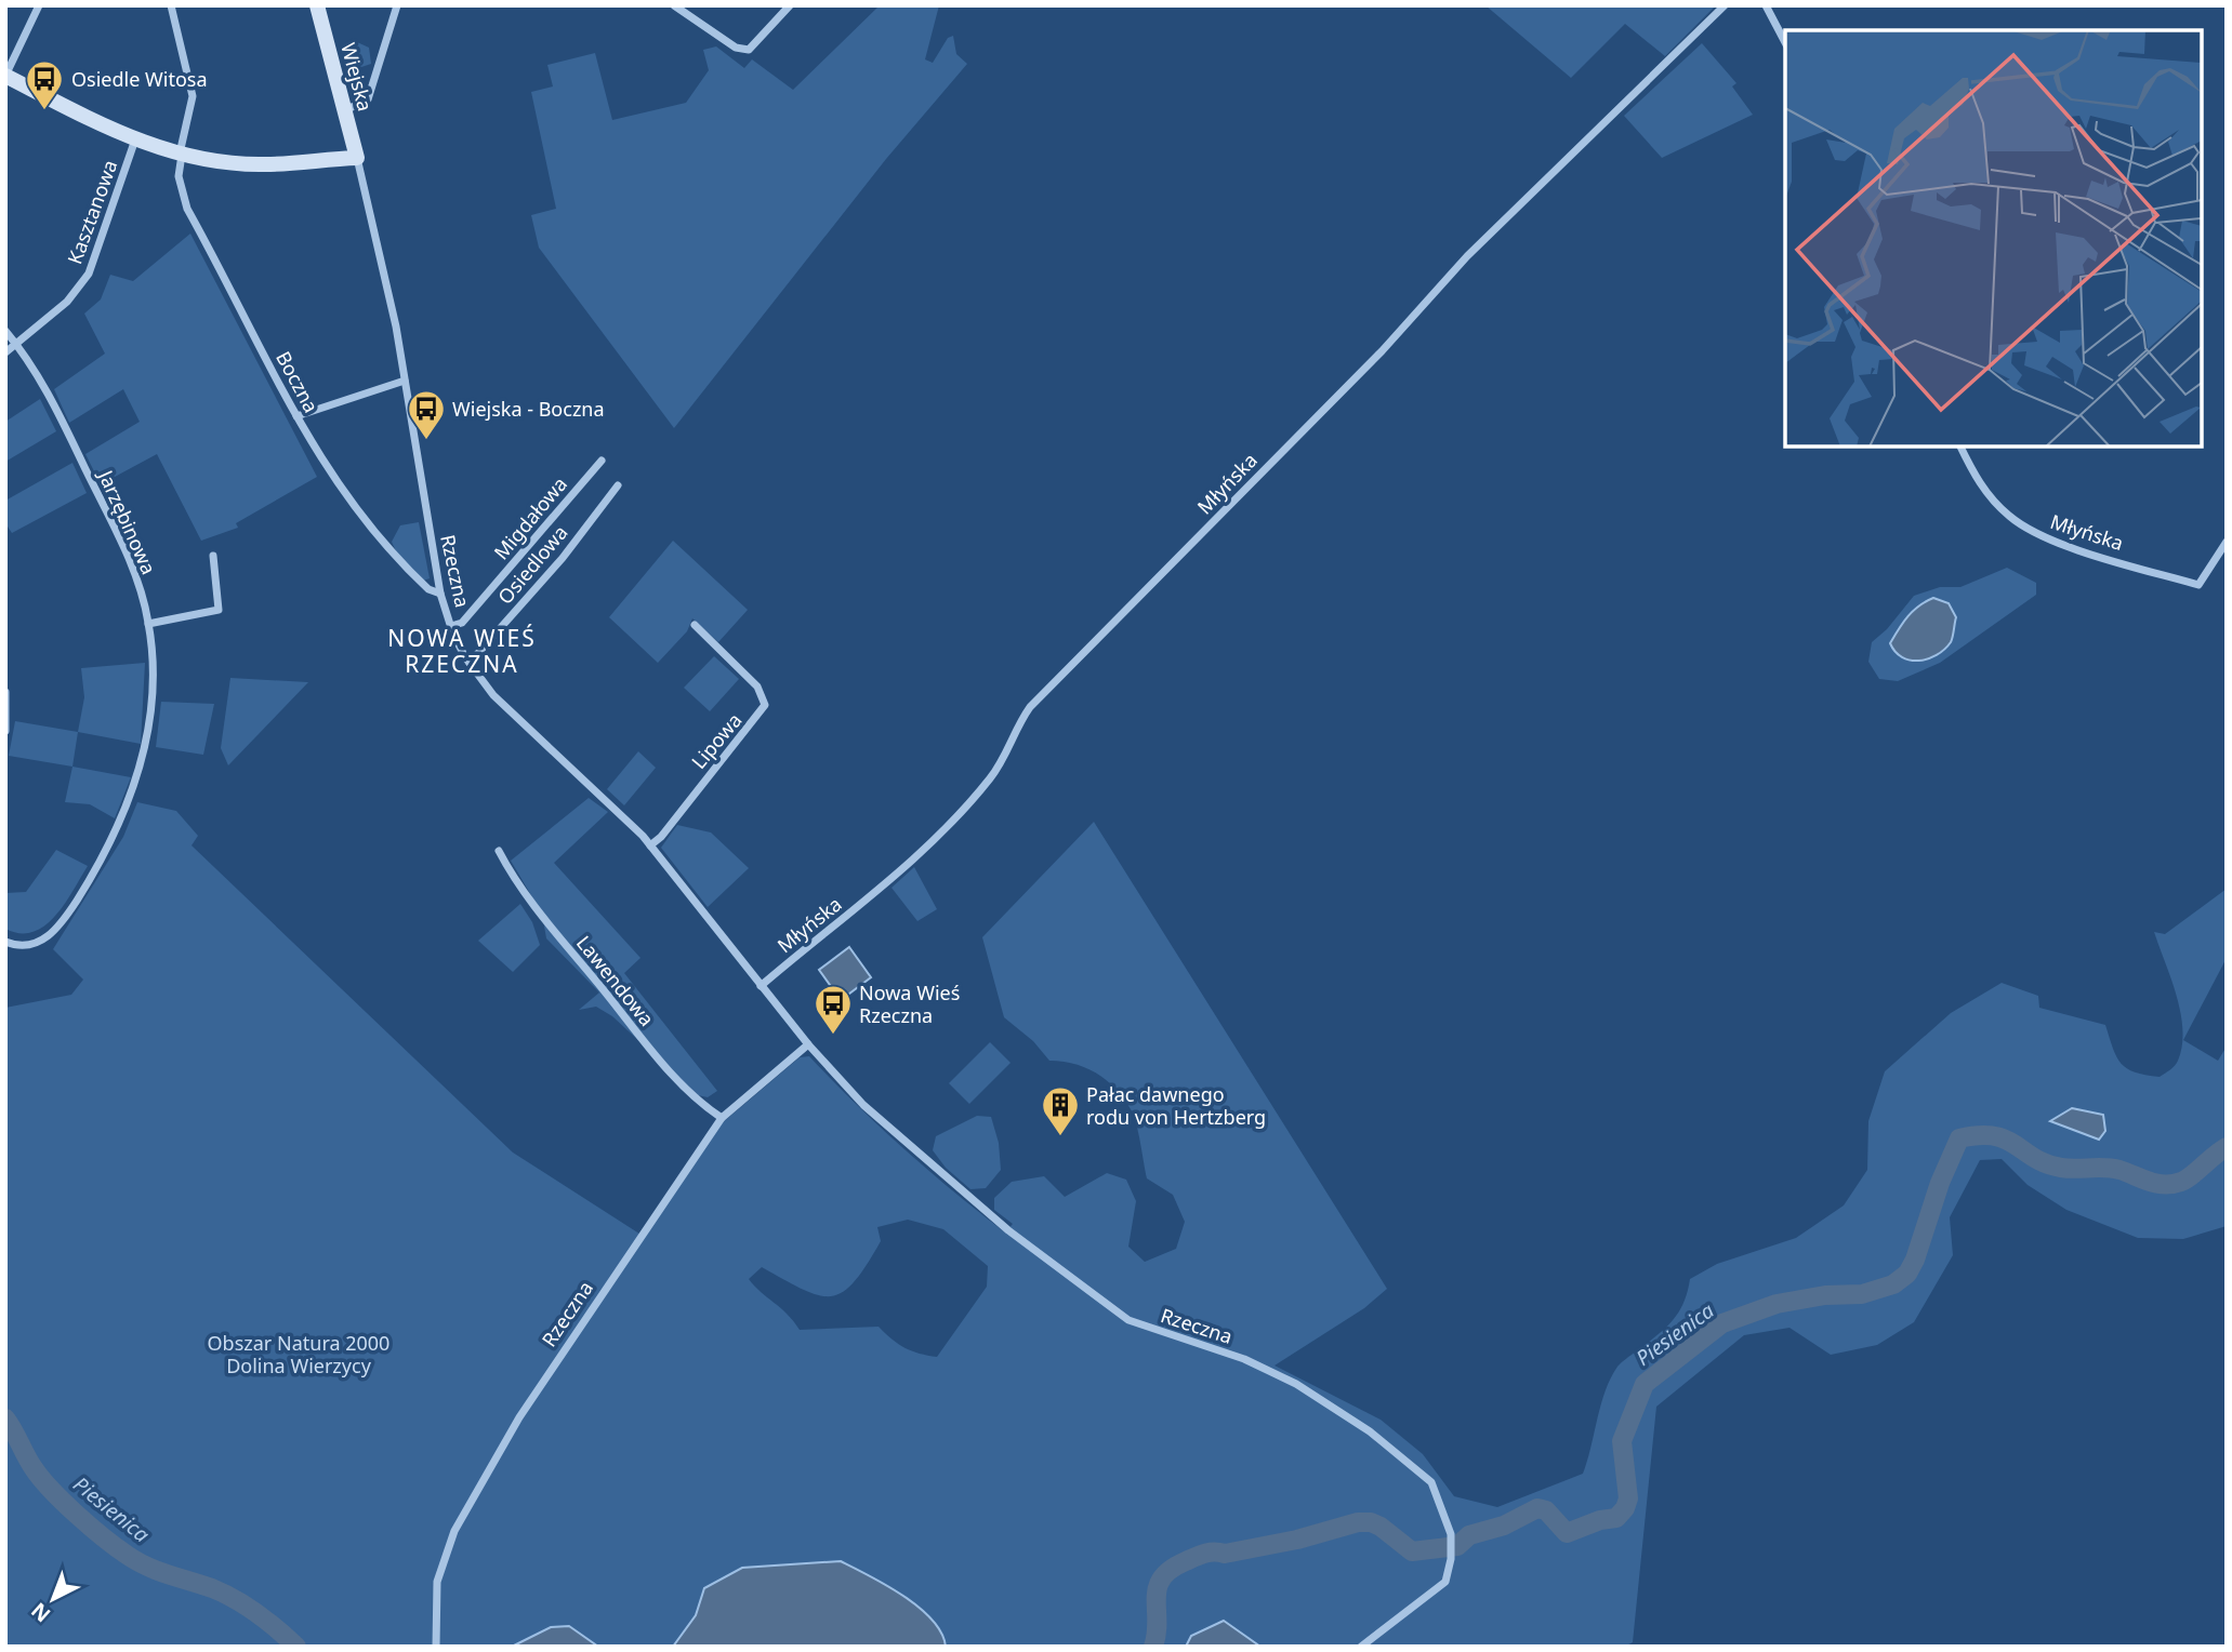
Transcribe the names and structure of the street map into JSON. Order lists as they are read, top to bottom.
{
  "streets": {
    "street": [
      "Wiejska",
      "Kasztanowa",
      "Boczna",
      "Młyńska",
      "Migdałowa",
      "Jarzębinowa",
      "Osiedlowa",
      "Rzeczna",
      "Lipowa",
      "Lawendowa"
    ]
  },
  "crossings": [
    ["Wiejska", "Rzeczna"],
    ["Kasztanowa", "Jarzębinowa"],
    ["Boczna", "Rzeczna"],
    ["Młyńska", "Rzeczna"],
    ["Migdałowa", "Rzeczna"],
    ["Osiedlowa", "Rzeczna"],
    ["Rzeczna", "Lipowa"],
    ["Rzeczna", "Lawendowa"]
  ],
  "districts": ["NOWA WIEŚ RZECZNA"],
  "water": ["Piesienica"],
  "parks": ["Obszar Natura 2000 Dolina Wierzycy"],
  "places": {
    "bus stop": ["Osiedle Witosa", "Wiejska - Boczna", "Nowa Wieś Rzeczna"],
    "building": ["Pałac dawnego rodu von Hertzberg"]
  },
  "north": "bottom left"
}
